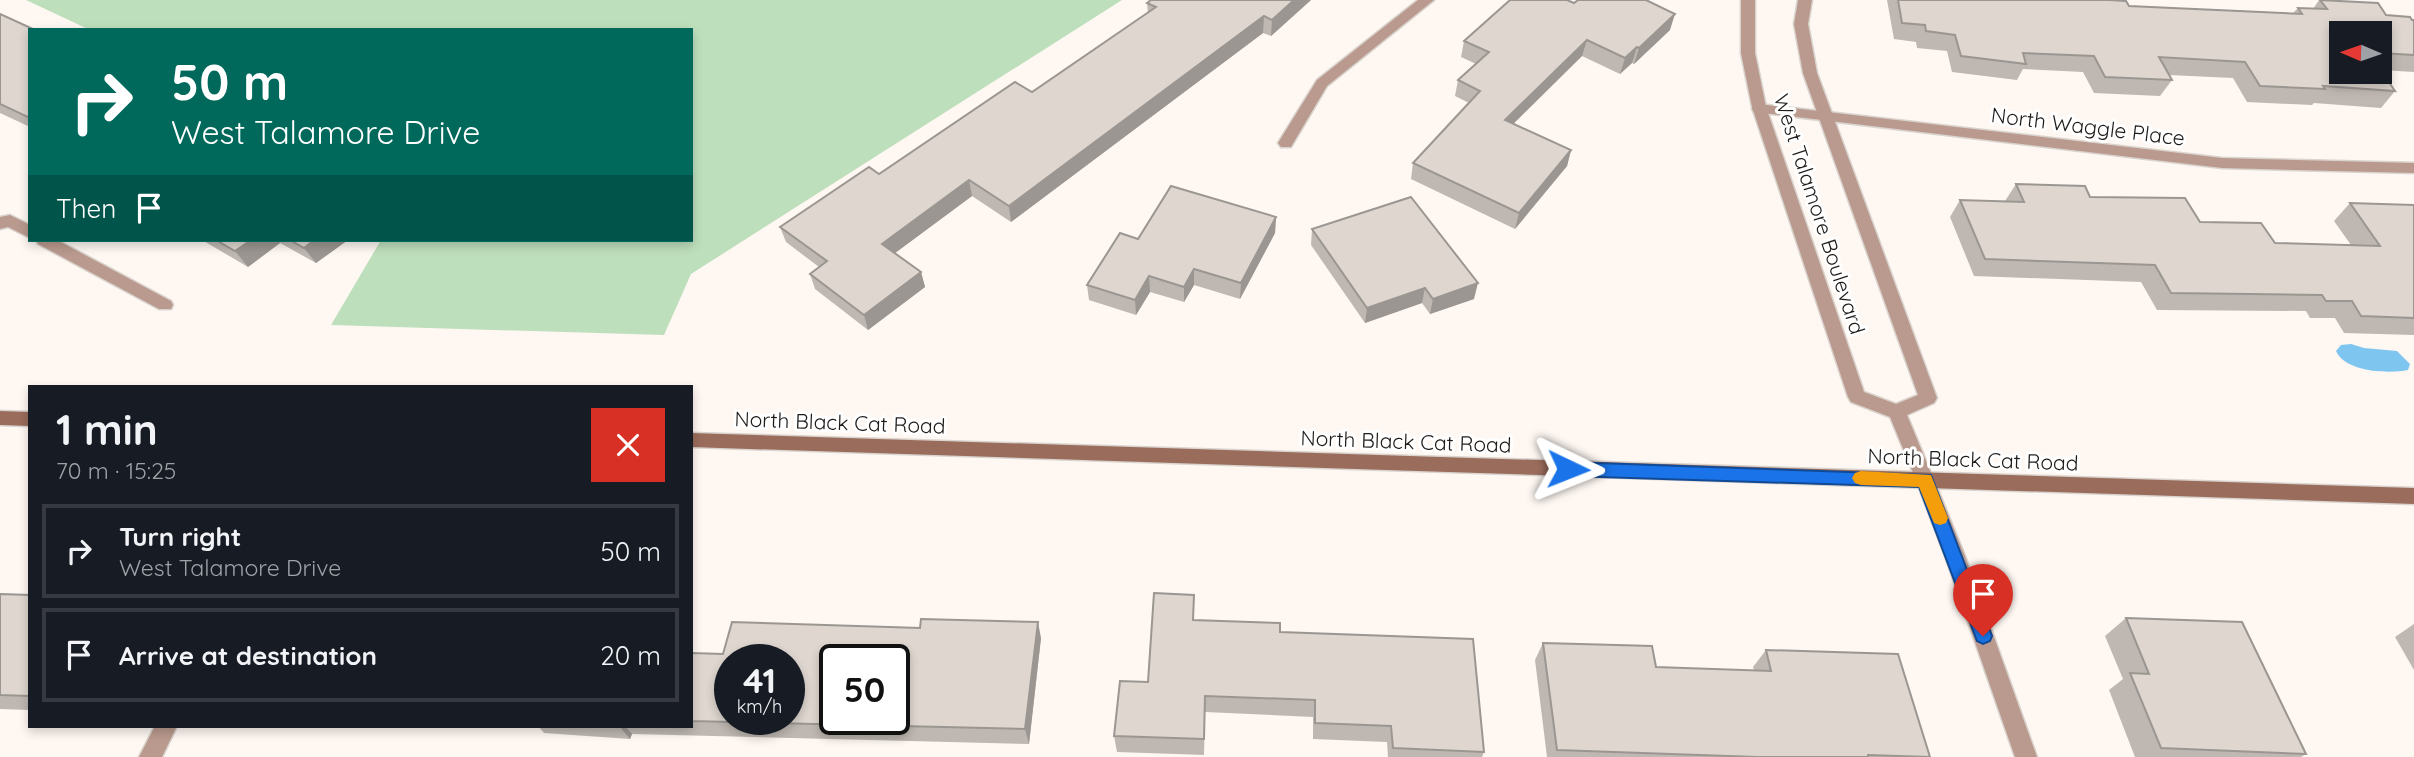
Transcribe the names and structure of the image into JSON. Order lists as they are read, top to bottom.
{
  "streets": {
    "main road": ["North Black Cat Road"],
    "street": ["North Waggle Place", "West Talamore Boulevard"]
  },
  "crossings": [
    ["North Waggle Place", "West Talamore Boulevard"]
  ],
  "north": "left",
  "page": {
    "turn": ["50 m", "West Talamore Drive"],
    "then": "Then",
    "heading": ["1 min", "70 m · 15:25"],
    "list": [
      {
        "name": "Turn right",
        "note": "West Talamore Drive",
        "value": "50 m"
      },
      {
        "name": "Arrive at destination",
        "value": "20 m"
      }
    ],
    "speed": "41 km/h",
    "limit": "50"
  }
}
